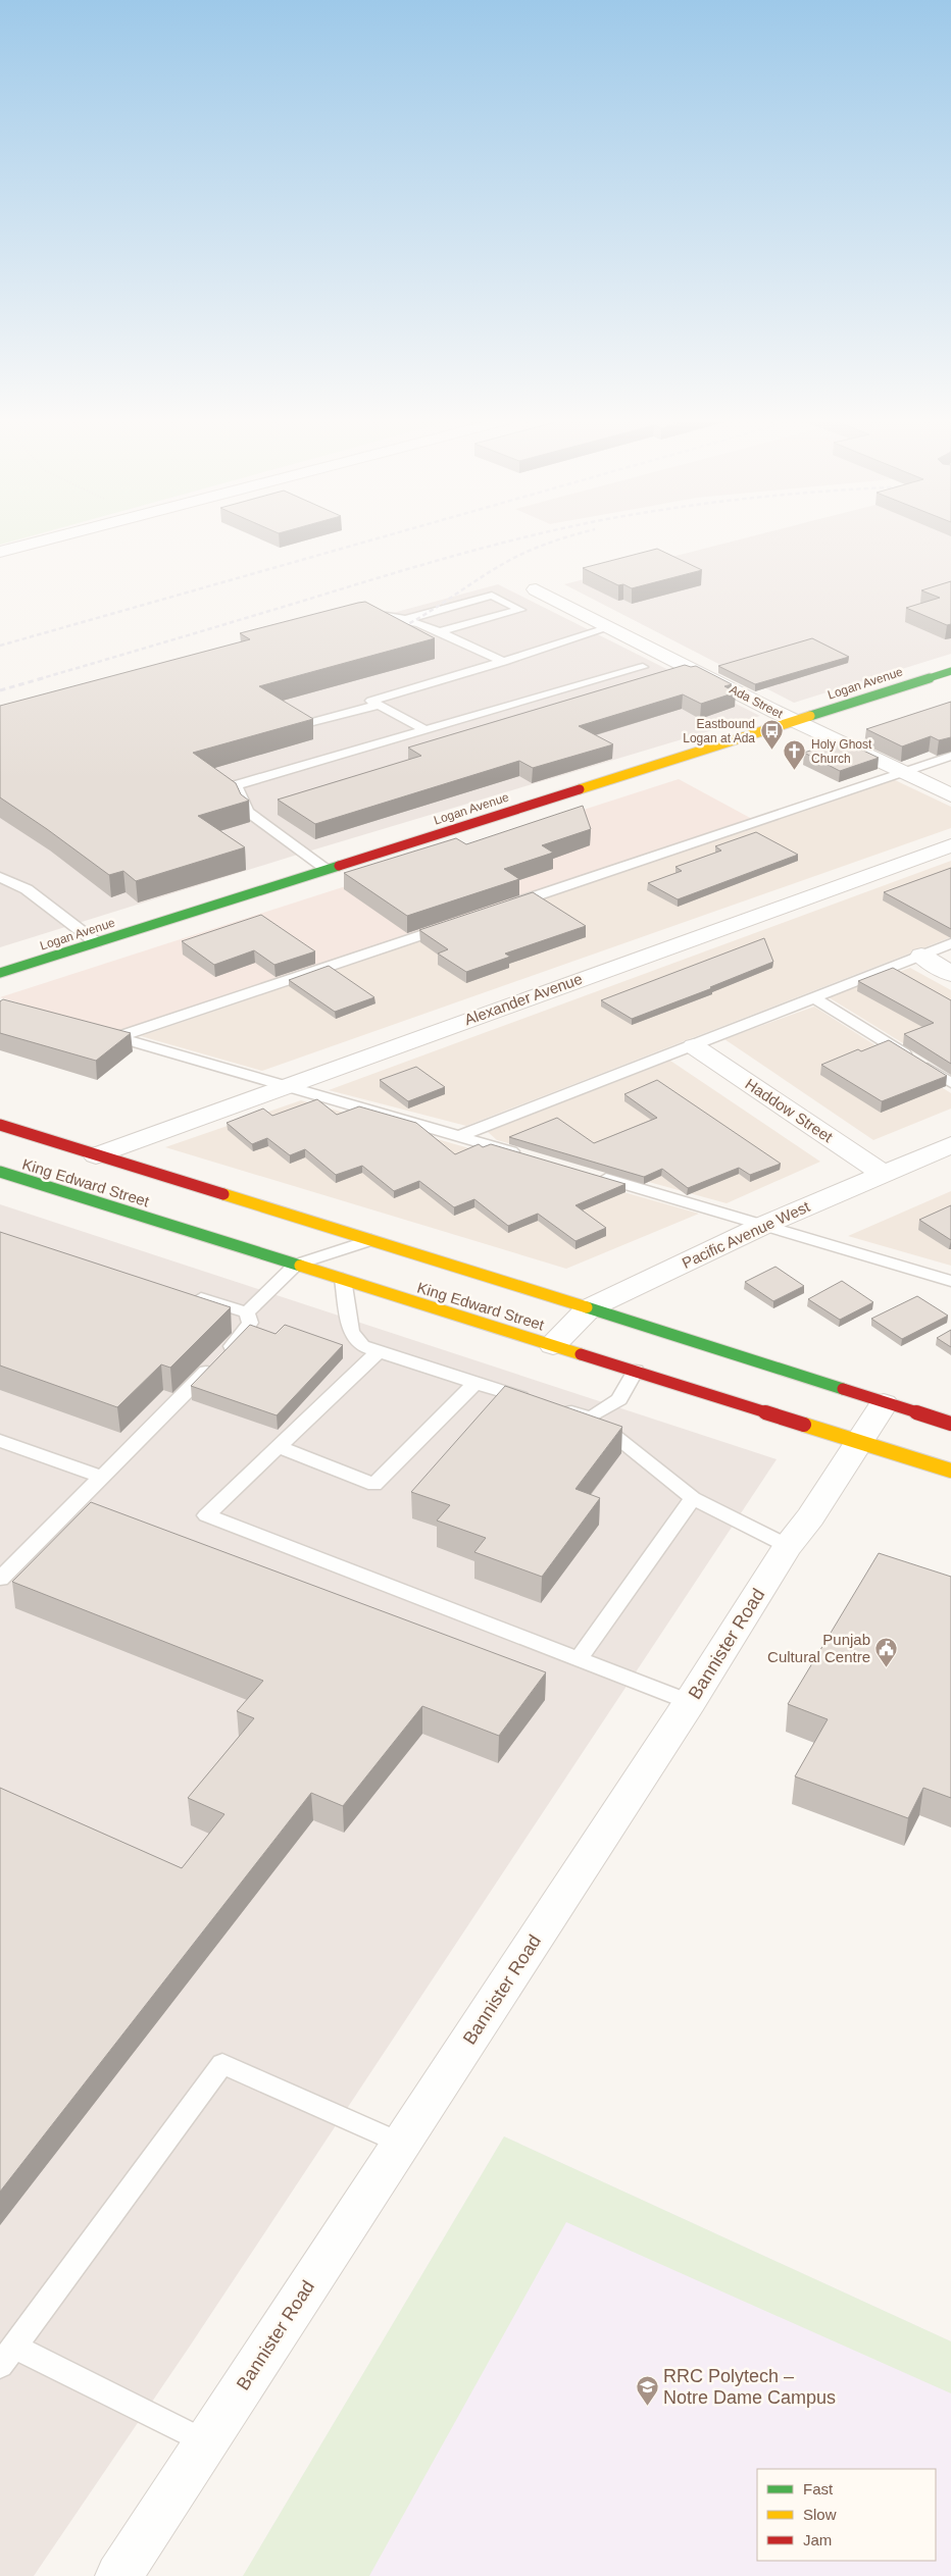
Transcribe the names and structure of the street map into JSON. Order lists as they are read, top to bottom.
{
  "streets": {
    "main road": ["Logan Avenue", "King Edward Street"],
    "street": [
      "Ada Street",
      "Alexander Avenue",
      "Haddow Street",
      "Pacific Avenue West",
      "Bannister Road"
    ]
  },
  "crossings": [
    ["Logan Avenue", "Ada Street"],
    ["Alexander Avenue", "King Edward Street"],
    ["Haddow Street", "Pacific Avenue West"],
    ["King Edward Street", "Pacific Avenue West"],
    ["King Edward Street", "Bannister Road"]
  ],
  "places": {
    "bus stop": ["Eastbound Logan at Ada"],
    "church": ["Holy Ghost Church"],
    "public building": ["Punjab Cultural Centre"],
    "school or university": ["RRC Polytech – Notre Dame Campus"]
  },
  "legend": ["Fast", "Slow", "Jam"]
}
